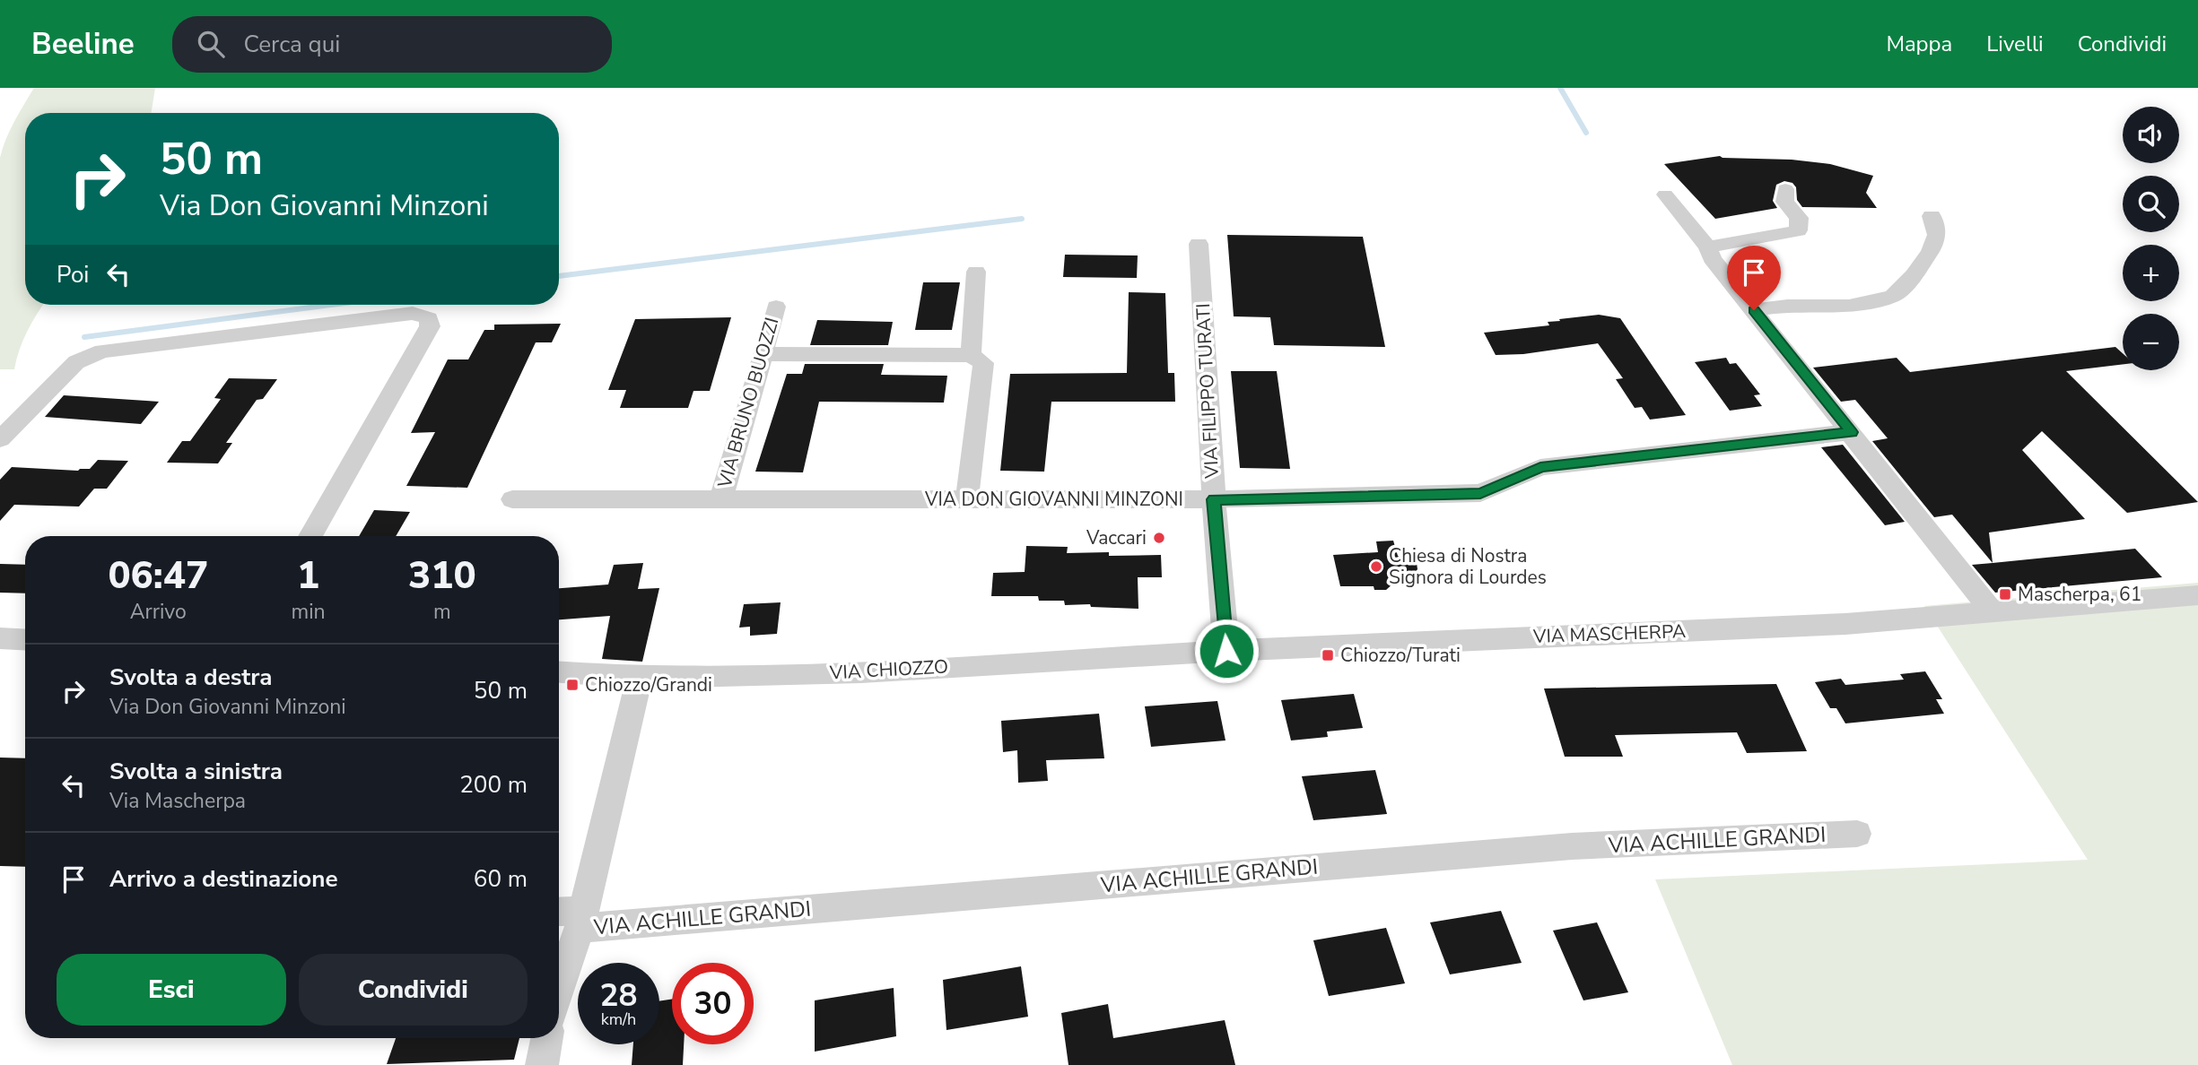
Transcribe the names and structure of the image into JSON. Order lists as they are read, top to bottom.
{
  "streets": {
    "street": [
      "VIA FILIPPO TURATI",
      "VIA BRUNO BUOZZI",
      "VIA DON GIOVANNI MINZONI",
      "VIA MASCHERPA",
      "VIA CHIOZZO",
      "VIA ACHILLE GRANDI"
    ]
  },
  "crossings": [
    ["VIA FILIPPO TURATI", "VIA DON GIOVANNI MINZONI"],
    ["VIA FILIPPO TURATI", "VIA MASCHERPA"],
    ["VIA FILIPPO TURATI", "VIA CHIOZZO"],
    ["VIA BRUNO BUOZZI", "VIA DON GIOVANNI MINZONI"],
    ["VIA MASCHERPA", "VIA CHIOZZO"],
    ["VIA CHIOZZO", "VIA ACHILLE GRANDI"]
  ],
  "places": {
    "other": ["Vaccari", "Chiesa di Nostra Signora di Lourdes"],
    "transit": ["Mascherpa, 61", "Chiozzo/Turati", "Chiozzo/Grandi"]
  },
  "page": {
    "header": "Beeline",
    "search": "Cerca qui",
    "nav": ["Mappa", "Livelli", "Condividi"],
    "map_buttons": ["+", "−"],
    "turn": ["50 m", "Via Don Giovanni Minzoni"],
    "then": "Poi",
    "eta": [
      "06:47",
      "Arrivo",
      "1",
      "min",
      "310",
      "m"
    ],
    "list": [
      {
        "name": "Svolta a destra",
        "note": "Via Don Giovanni Minzoni",
        "value": "50 m"
      },
      {
        "name": "Svolta a sinistra",
        "note": "Via Mascherpa",
        "value": "200 m"
      },
      {
        "name": "Arrivo a destinazione",
        "value": "60 m"
      }
    ],
    "buttons": ["Esci", "Condividi"],
    "speed": "28 km/h",
    "limit": "30"
  }
}
